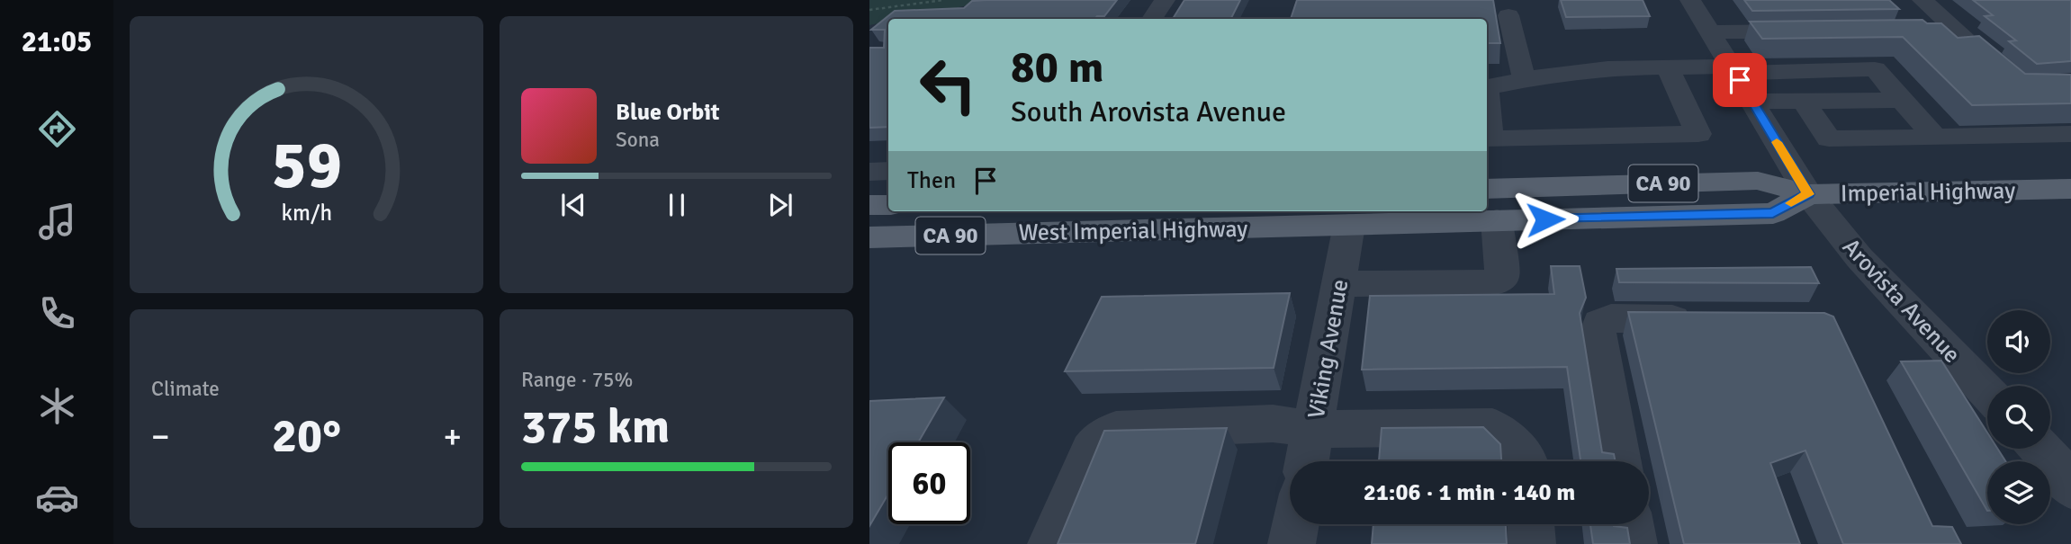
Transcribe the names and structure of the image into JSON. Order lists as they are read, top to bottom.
{
  "streets": {
    "main road": ["CA 90", "Imperial Highway", "West Imperial Highway"],
    "street": ["Arovista Avenue", "Viking Avenue"]
  },
  "crossings": [
    ["Imperial Highway", "West Imperial Highway"],
    ["Imperial Highway", "Arovista Avenue"],
    ["West Imperial Highway", "Arovista Avenue"],
    ["West Imperial Highway", "Viking Avenue"]
  ],
  "page": {
    "tabs": "21:05",
    "turn": ["80 m", "South Arovista Avenue"],
    "song": ["Blue Orbit", "Sona"],
    "then": "Then",
    "tile": [
      "Climate",
      ["Range · 75%", "375 km"]
    ],
    "heat": ["−", "20°", "+"],
    "limit": "60",
    "trip": "21:06 · 1 min · 140 m",
    "gauge": ["59", "km/h"]
  }
}
